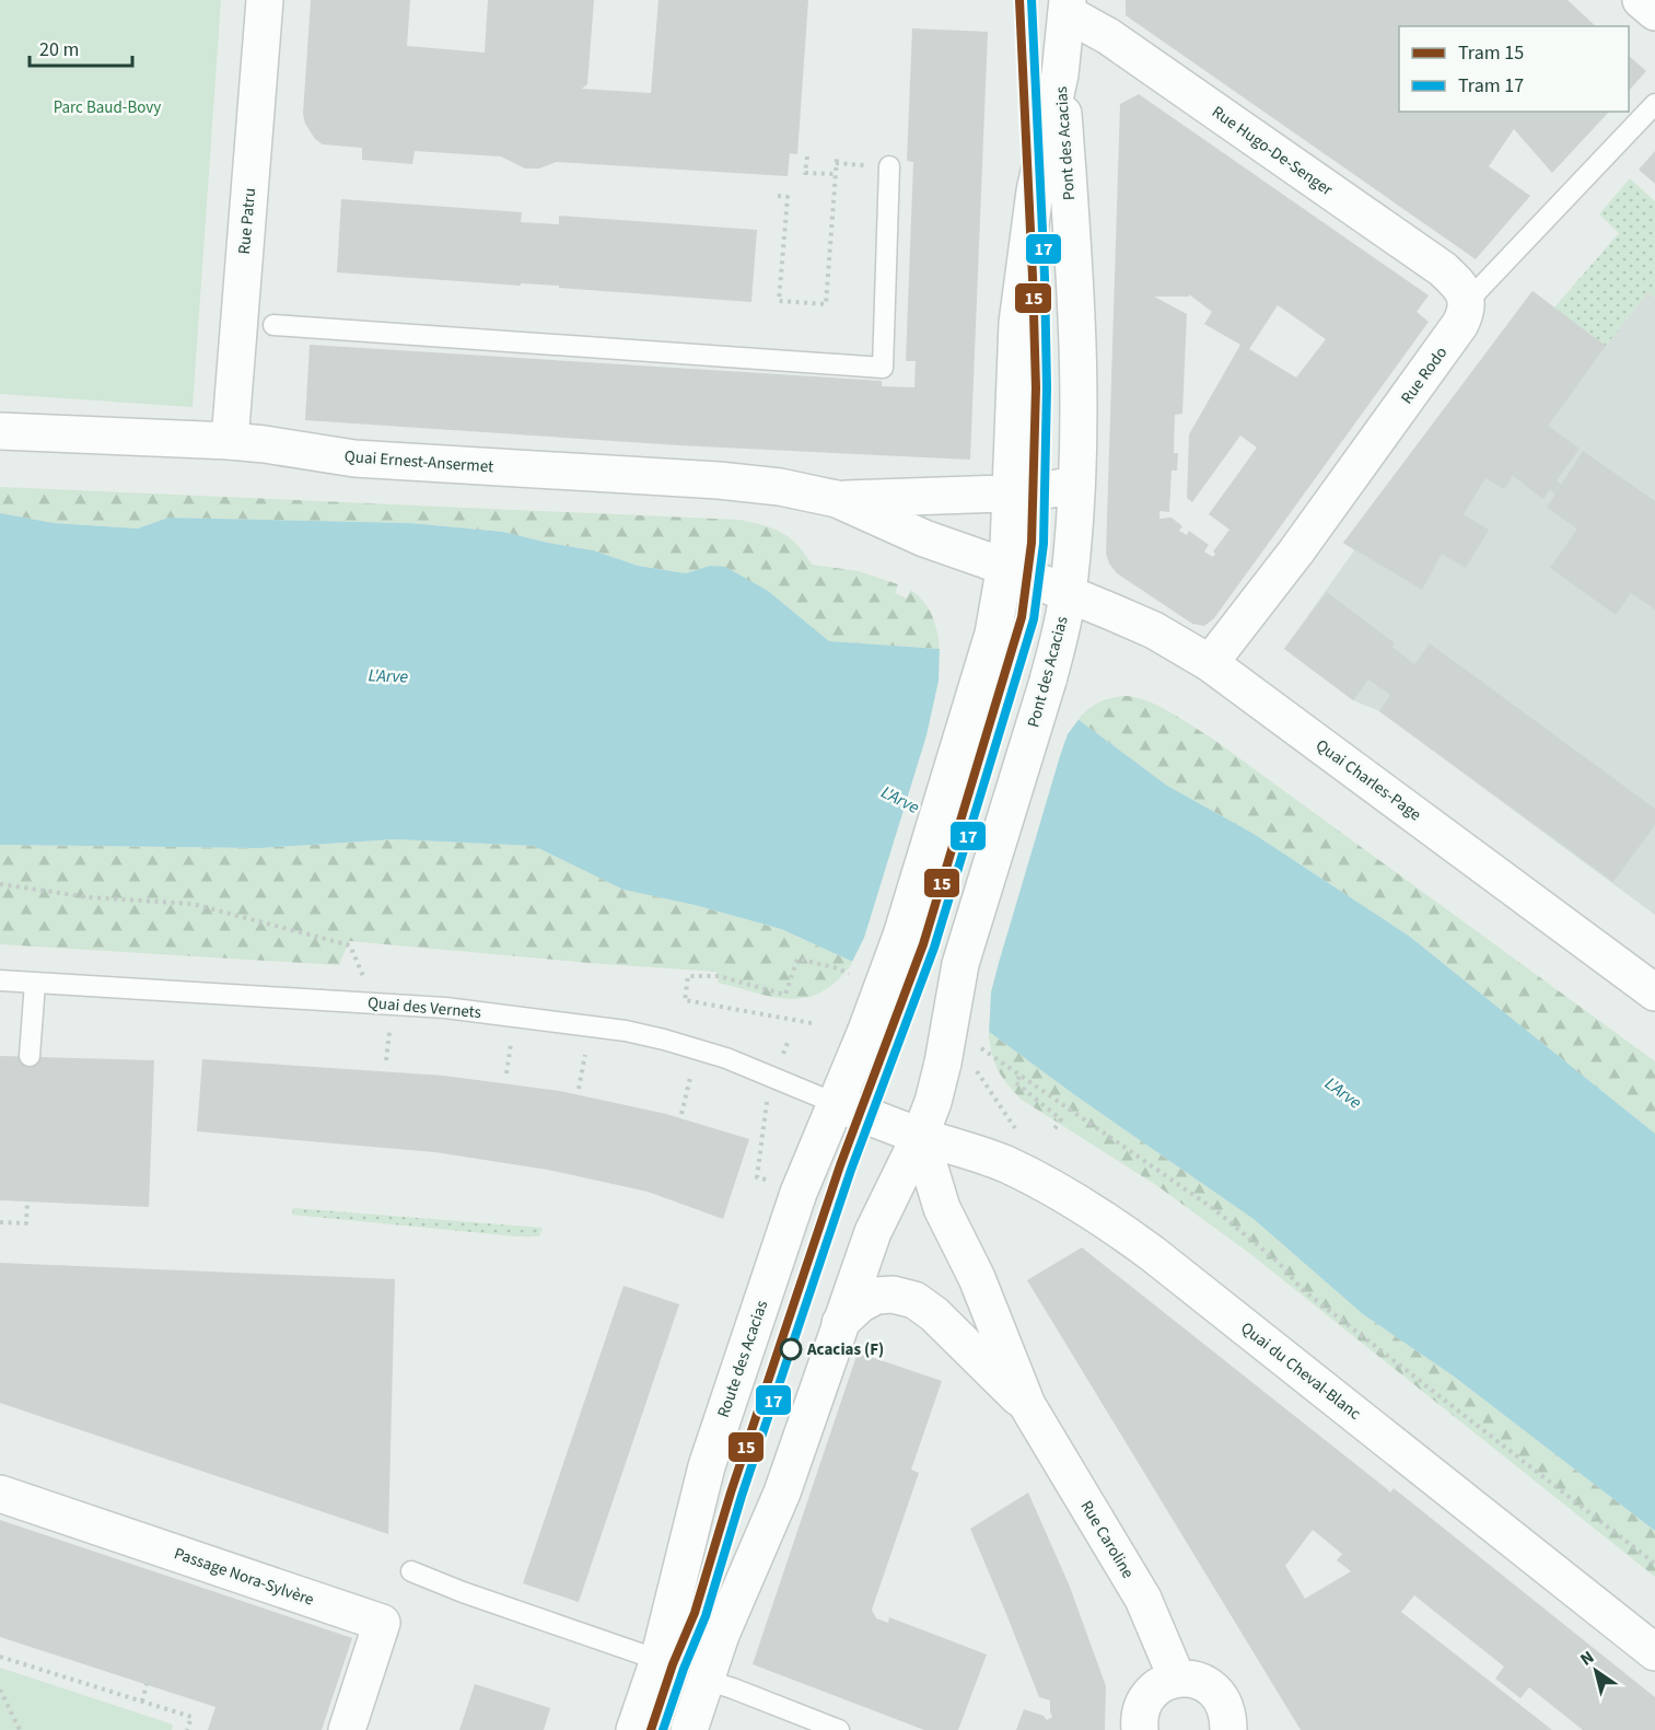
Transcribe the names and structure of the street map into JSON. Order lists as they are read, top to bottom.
{
  "streets": {
    "street": [
      "Pont des Acacias",
      "Rue Hugo-De-Senger",
      "Rue Patru",
      "Rue Rodo",
      "Quai Ernest-Ansermet",
      "Quai Charles-Page",
      "Route des Acacias",
      "Quai du Cheval-Blanc",
      "Rue Caroline",
      "Passage Nora-Sylvère"
    ],
    "lane": ["Quai des Vernets"]
  },
  "crossings": [
    ["Pont des Acacias", "Quai Ernest-Ansermet"],
    ["Pont des Acacias", "Quai Charles-Page"],
    ["Pont des Acacias", "Route des Acacias"],
    ["Rue Hugo-De-Senger", "Rue Rodo"],
    ["Rue Patru", "Quai Ernest-Ansermet"],
    ["Rue Rodo", "Quai Charles-Page"],
    ["Quai Ernest-Ansermet", "Quai Charles-Page"],
    ["Quai des Vernets", "Route des Acacias"],
    ["Quai du Cheval-Blanc", "Rue Caroline"]
  ],
  "water": ["L'Arve"],
  "parks": ["Parc Baud-Bovy"],
  "places": ["Acacias (F)"],
  "lines": ["tram line 15", "tram line 17"],
  "legend": ["Tram 15", "Tram 17"],
  "scale_bar": "20 m",
  "north": "top left"
}
